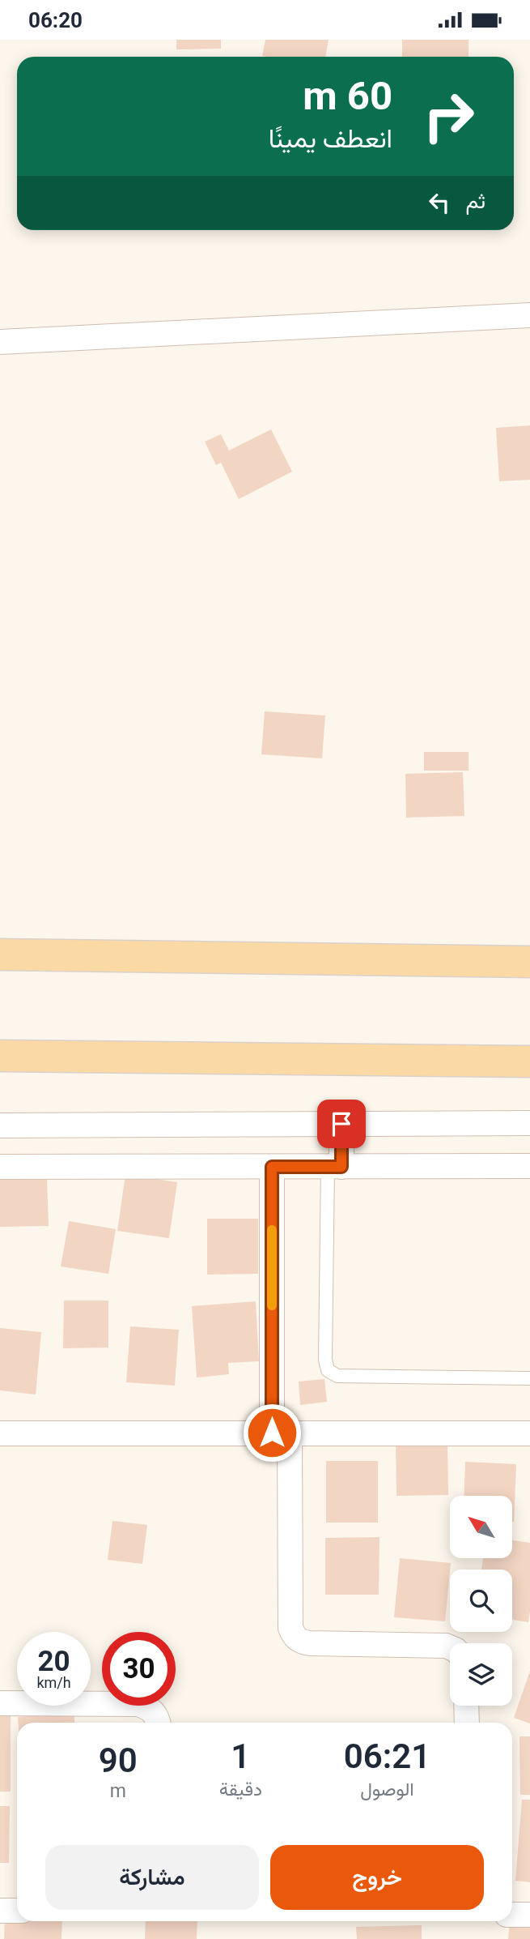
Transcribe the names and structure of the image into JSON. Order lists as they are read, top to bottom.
{
  "north": "top left",
  "page": {
    "status": "06:20",
    "turn": ["60 m", "انعطف يمينًا"],
    "then": "ثم",
    "speed": "20 km/h",
    "limit": "30",
    "eta": [
      "06:21",
      "الوصول",
      "1",
      "دقيقة",
      "90",
      "m"
    ],
    "buttons": ["خروج", "مشاركة"]
  }
}
